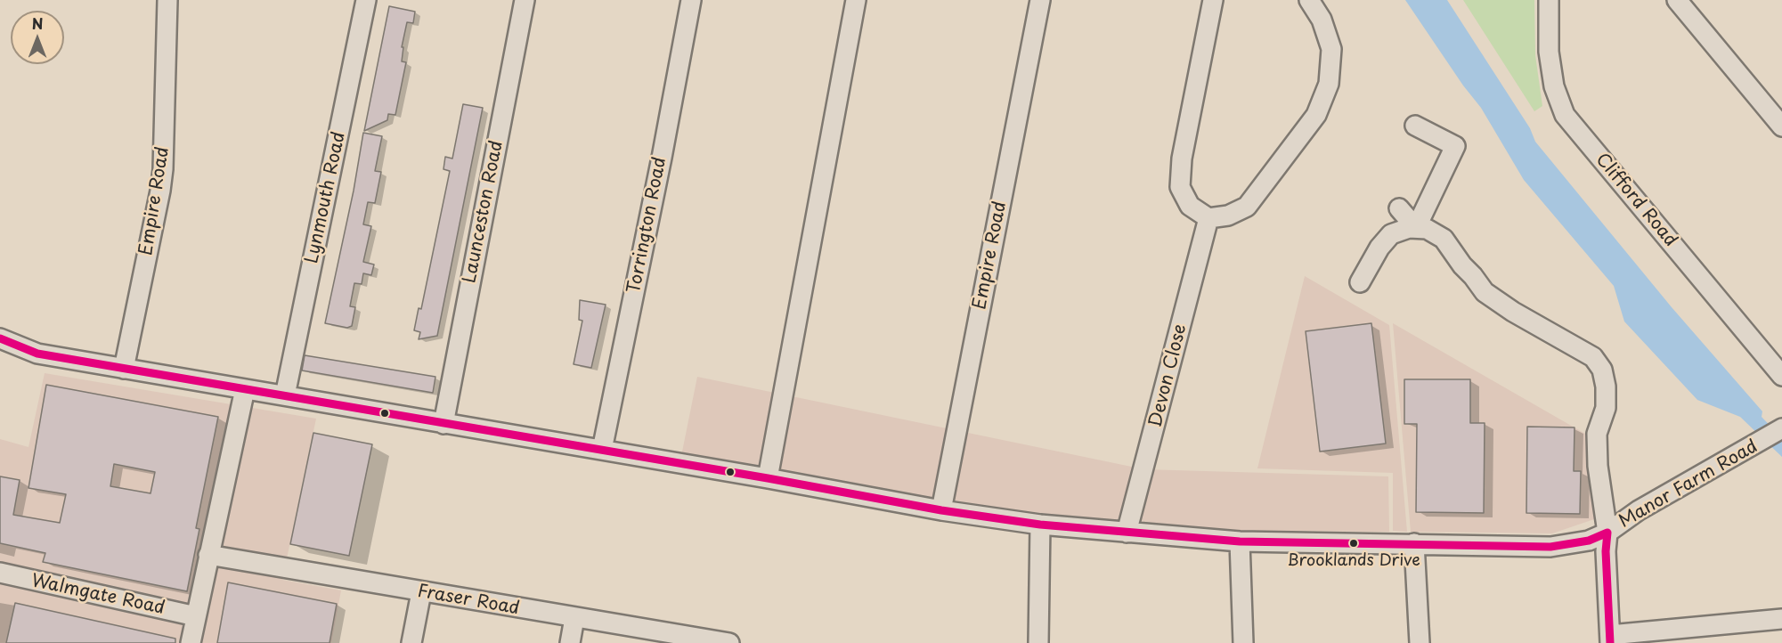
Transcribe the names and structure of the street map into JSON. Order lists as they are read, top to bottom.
{
  "streets": {
    "street": [
      "Lynmouth Road",
      "Clifford Road",
      "Empire Road",
      "Launceston Road",
      "Torrington Road",
      "Devon Close",
      "Manor Farm Road",
      "Walmgate Road",
      "Fraser Road"
    ]
  },
  "places": ["Brooklands Drive"],
  "north": "top"
}
